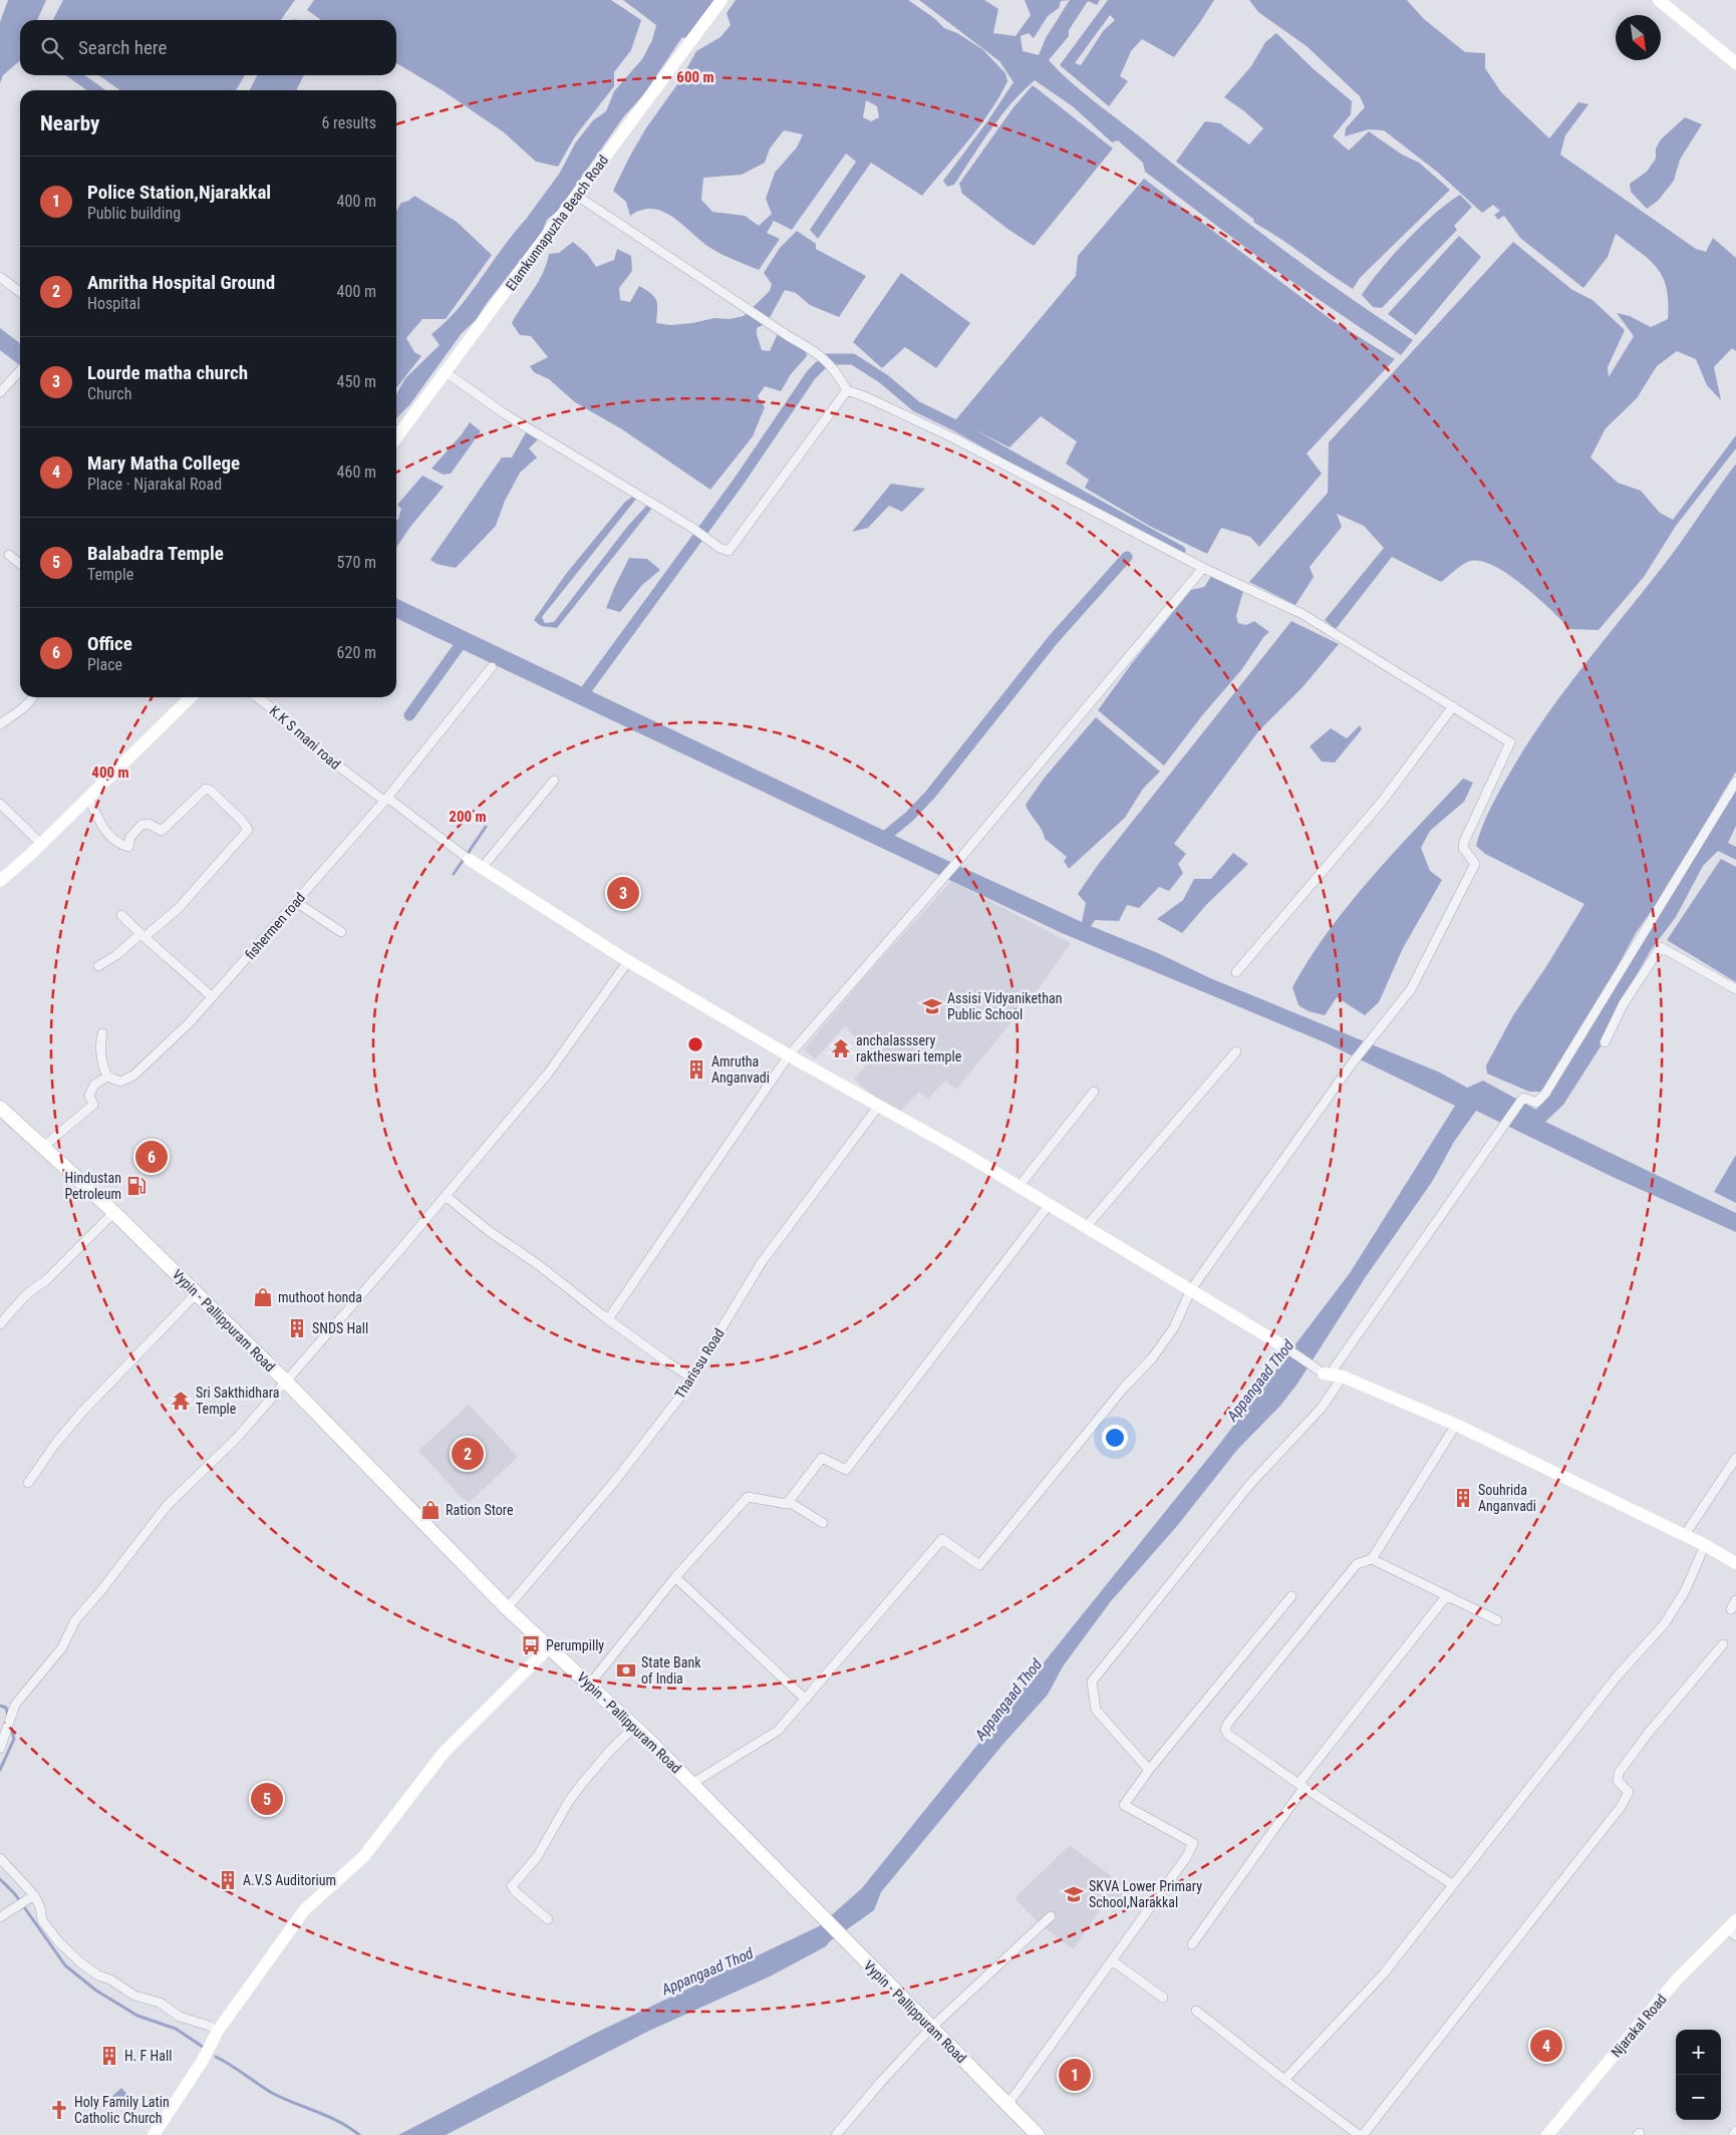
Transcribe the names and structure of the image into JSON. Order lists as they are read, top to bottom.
{
  "streets": {
    "main road": ["Vypin - Pallippuram Road"],
    "street": [
      "Elamkunnapuzha Beach Road",
      "K.K S mani road",
      "fishermen road",
      "Tharissu Road",
      "Njarakal Road"
    ]
  },
  "crossings": [
    ["K.K S mani road", "fishermen road"],
    ["Vypin - Pallippuram Road", "Tharissu Road"]
  ],
  "water": ["Appangaad Thod"],
  "places": {
    "school or university": ["Assisi Vidyanikethan Public School", "SKVA Lower Primary School,Narakkal"],
    "temple": ["anchalasssery raktheswari temple", "Sri Sakthidhara Temple"],
    "building": [
      "Amrutha Anganvadi",
      "SNDS Hall",
      "Souhrida Anganvadi",
      "A.V.S Auditorium",
      "H. F Hall"
    ],
    "fuel station": ["Hindustan Petroleum"],
    "shop": ["muthoot honda", "Ration Store"],
    "bus stop": ["Perumpilly"],
    "bank": ["State Bank of India"],
    "church": ["Holy Family Latin Catholic Church"]
  },
  "north": "bottom right",
  "page": {
    "search": "Search here",
    "heading": ["Nearby", "6 results"],
    "list": [
      {
        "mark": "1",
        "name": "Police Station,Njarakkal",
        "note": "Public building",
        "value": "400 m"
      },
      {
        "mark": "2",
        "name": "Amritha Hospital Ground",
        "note": "Hospital",
        "value": "400 m"
      },
      {
        "mark": "3",
        "name": "Lourde matha church",
        "note": "Church",
        "value": "450 m"
      },
      {
        "mark": "4",
        "name": "Mary Matha College",
        "note": "Place · Njarakal Road",
        "value": "460 m"
      },
      {
        "mark": "5",
        "name": "Balabadra Temple",
        "note": "Temple",
        "value": "570 m"
      },
      {
        "mark": "6",
        "name": "Office",
        "note": "Place",
        "value": "620 m"
      }
    ],
    "pins": [
      "3",
      "6",
      "2",
      "5",
      "4",
      "1"
    ],
    "map_buttons": ["+", "−"]
  },
  "rings": ["600 m", "400 m", "200 m"]
}
